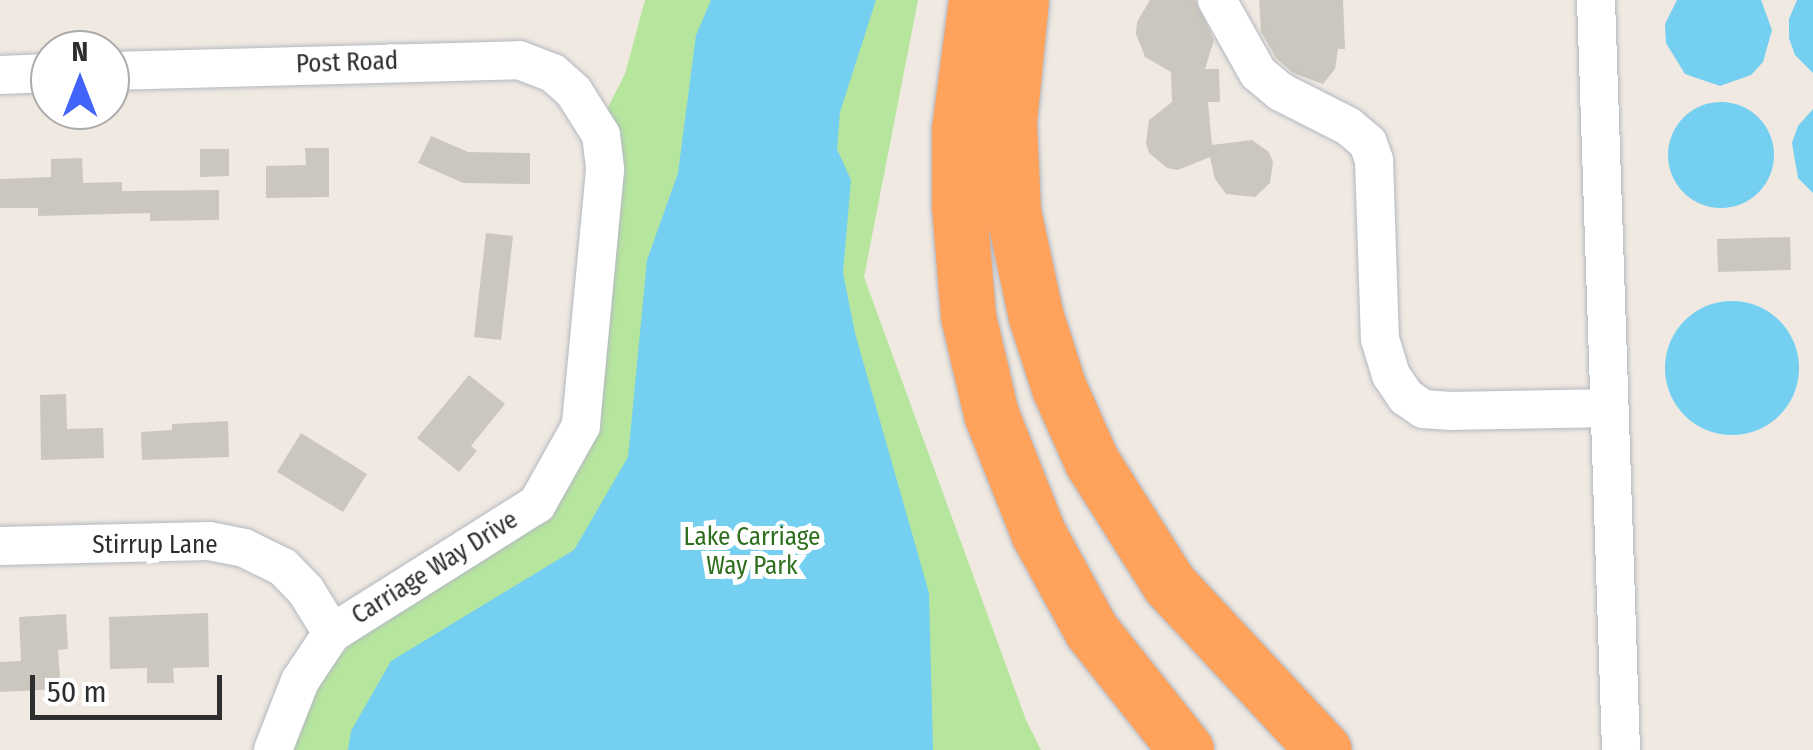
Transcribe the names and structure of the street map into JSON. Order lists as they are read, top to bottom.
{
  "streets": {
    "street": ["Post Road", "Stirrup Lane", "Carriage Way Drive"]
  },
  "crossings": [
    ["Post Road", "Carriage Way Drive"],
    ["Stirrup Lane", "Carriage Way Drive"]
  ],
  "parks": ["Lake Carriage Way Park"],
  "scale_bar": "50 m",
  "north": "top"
}
